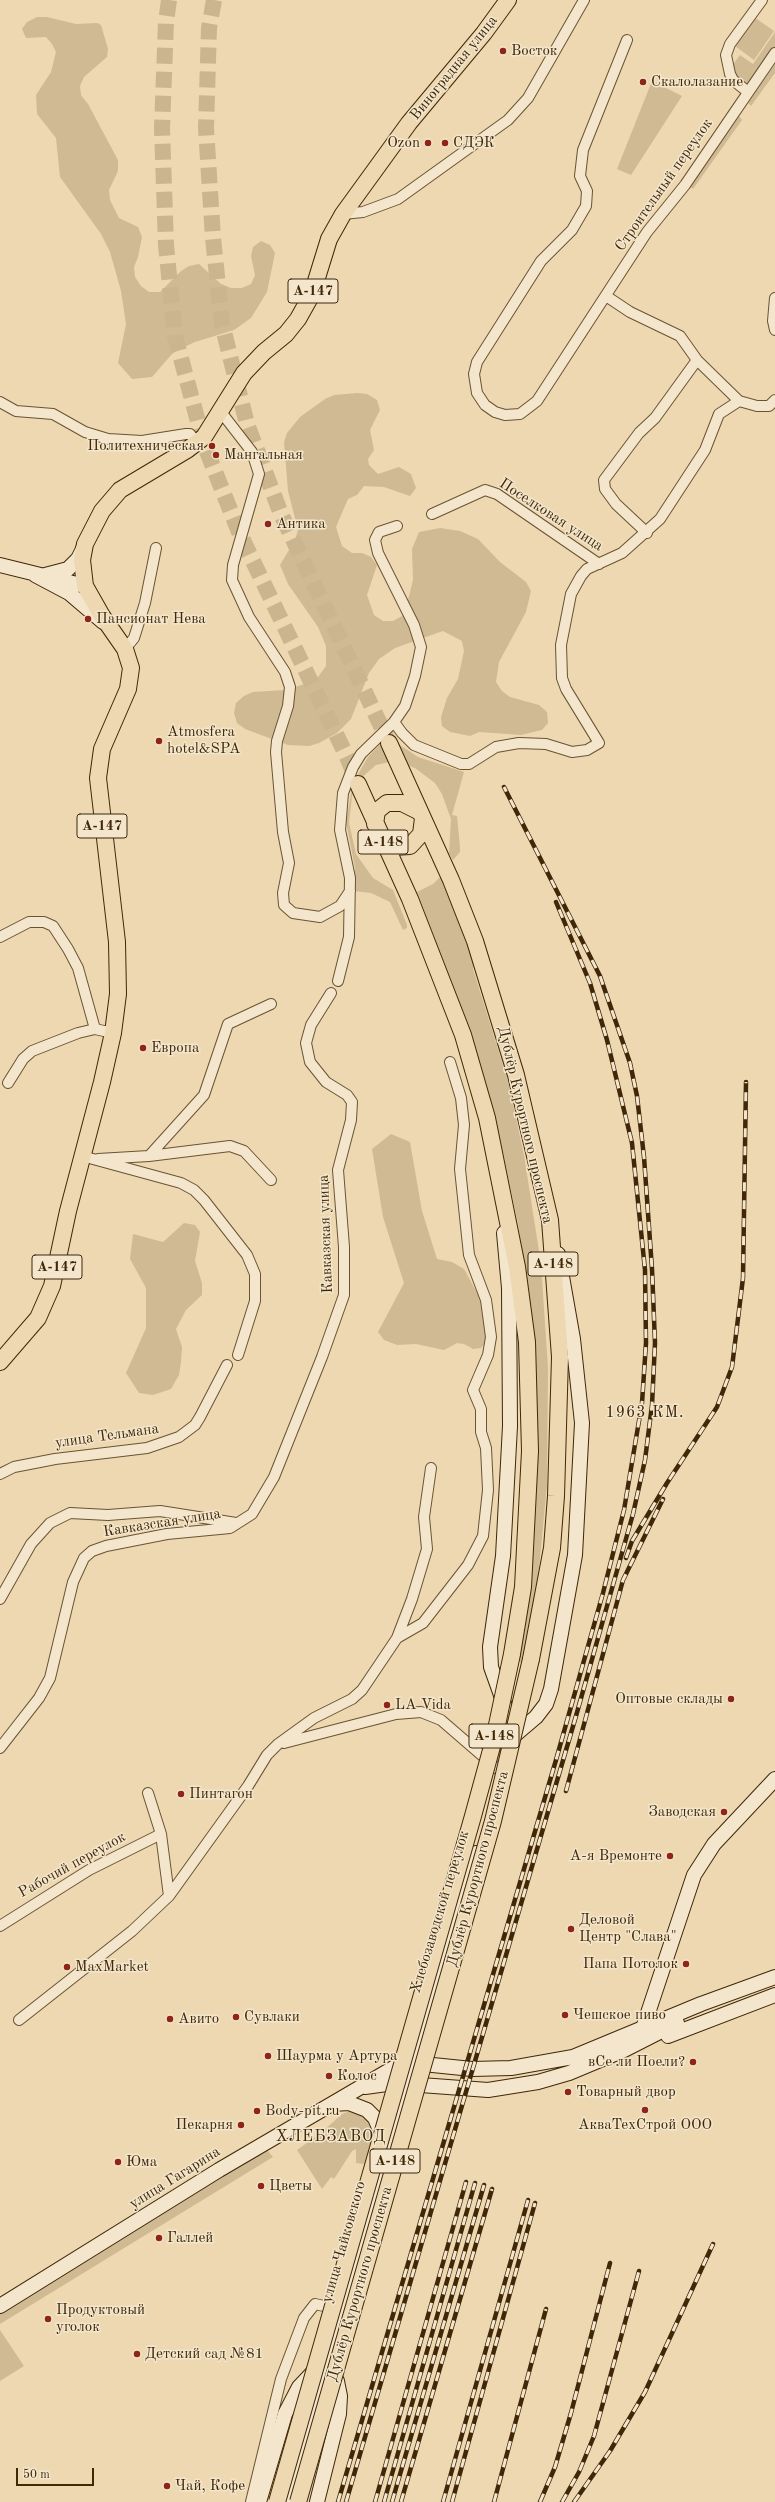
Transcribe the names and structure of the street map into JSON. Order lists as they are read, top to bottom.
{
  "streets": {
    "main road": [
      "Виноградная улица",
      "А-147",
      "А-148",
      "Дублёр Курортного проспекта",
      "Хлебозаводской переулок",
      "улица Гагарина",
      "улица Чайковского"
    ],
    "street": [
      "Строительный переулок",
      "Поселковая улица",
      "Кавказская улица",
      "улица Тельмана",
      "Рабочий переулок"
    ]
  },
  "crossings": [
    ["Виноградная улица", "А-147"],
    ["А-148", "Дублёр Курортного проспекта"],
    ["А-148", "Хлебозаводской переулок"],
    ["Дублёр Курортного проспекта", "Хлебозаводской переулок"],
    ["Хлебозаводской переулок", "улица Гагарина"],
    ["Хлебозаводской переулок", "улица Чайковского"],
    ["улица Гагарина", "улица Чайковского"]
  ],
  "districts": ["1963 КМ.", "ХЛЕБЗАВОД"],
  "places": [
    "Восток",
    "Скалолазание",
    "Ozon",
    "СДЭК",
    "Политехническая",
    "Мангальная",
    "Антика",
    "Пансионат Нева",
    "Atmosfera hotel&SPA",
    "Европа",
    "Оптовые склады",
    "LA Vida",
    "Пинтагон",
    "Заводская",
    "А-я Времонте",
    "Деловой Центр \"Слава\"",
    "Папа Потолок",
    "MaxMarket",
    "Чешское пиво",
    "Сувлаки",
    "Авито",
    "Шаурма у Артура",
    "вСе ли Поели?",
    "Колос",
    "Товарный двор",
    "АкваТехСтрой ООО",
    "Body-pit.ru",
    "Пекарня",
    "Юма",
    "Цветы",
    "Галлей",
    "Продуктовый уголок",
    "Детский сад №81",
    "Чай, Кофе"
  ],
  "scale_bar": "50 m"
}
